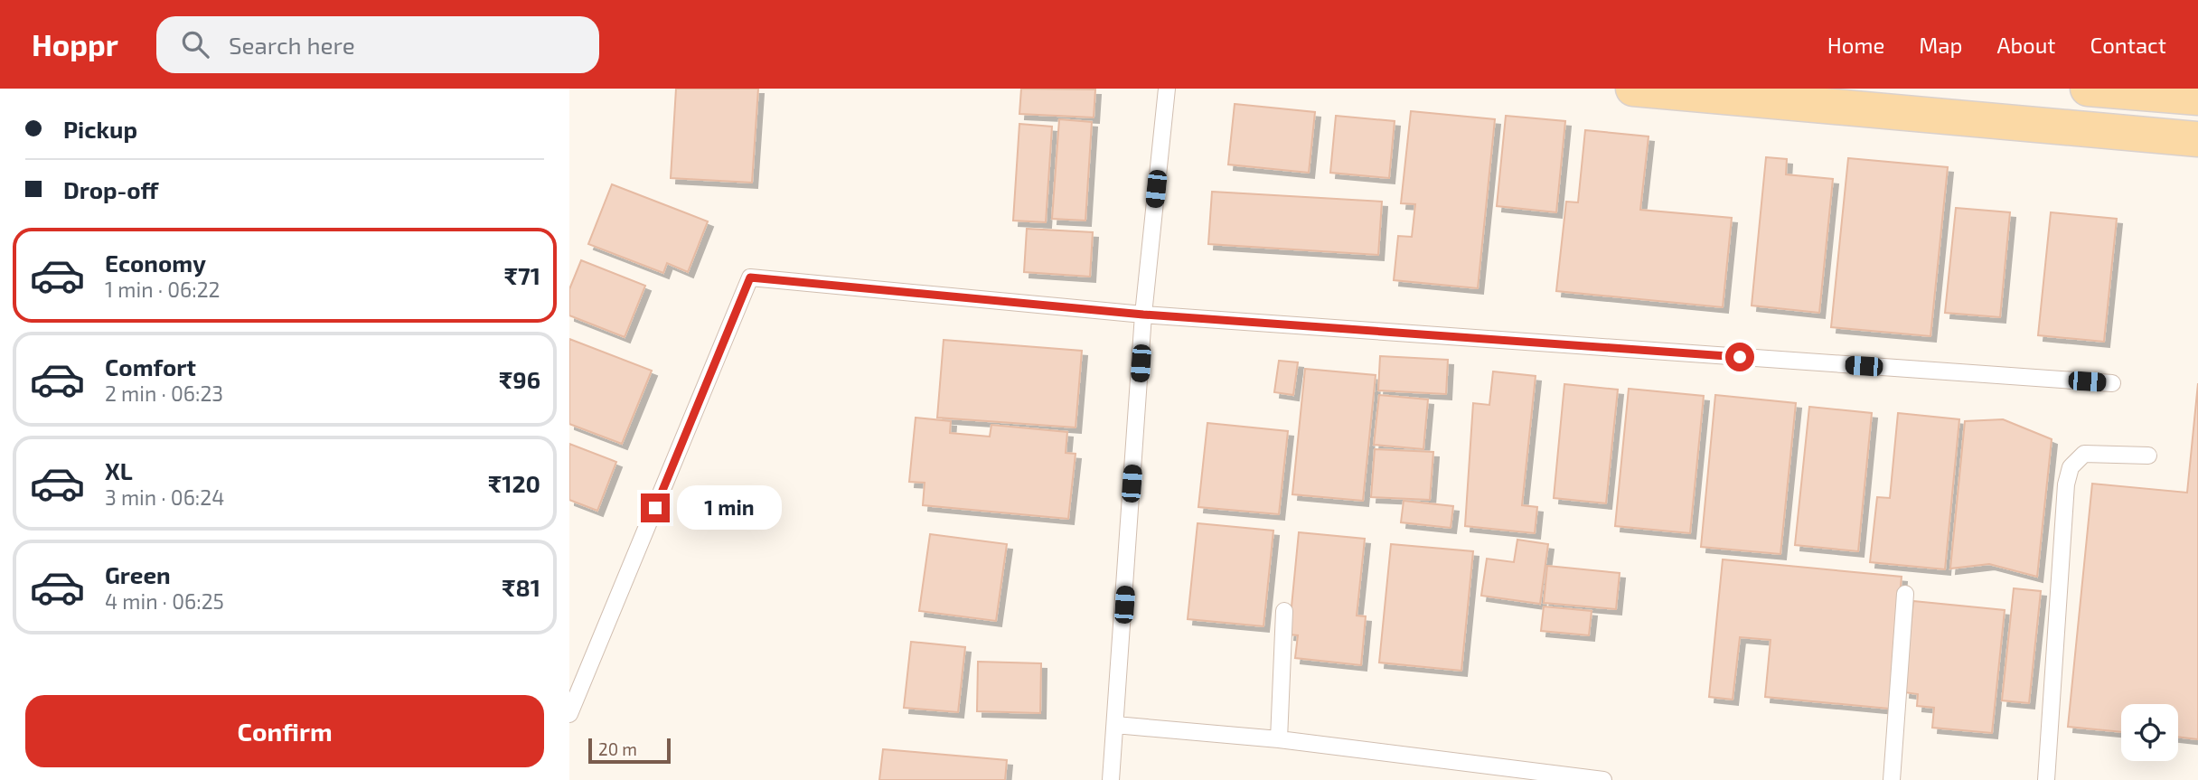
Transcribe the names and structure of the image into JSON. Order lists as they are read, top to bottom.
{
  "scale_bar": "20 m",
  "page": {
    "header": "Hoppr",
    "search": "Search here",
    "nav": [
      "Home",
      "Map",
      "About",
      "Contact"
    ],
    "banner": ["Pickup", "Drop-off"],
    "list": [
      {
        "name": "Economy",
        "note": "1 min · 06:22",
        "value": "₹71"
      },
      {
        "name": "Comfort",
        "note": "2 min · 06:23",
        "value": "₹96"
      },
      {
        "name": "XL",
        "note": "3 min · 06:24",
        "value": "₹120"
      },
      {
        "name": "Green",
        "note": "4 min · 06:25",
        "value": "₹81"
      }
    ],
    "bubble": "1 min",
    "buttons": "Confirm",
    "scale": "20 m"
  }
}
